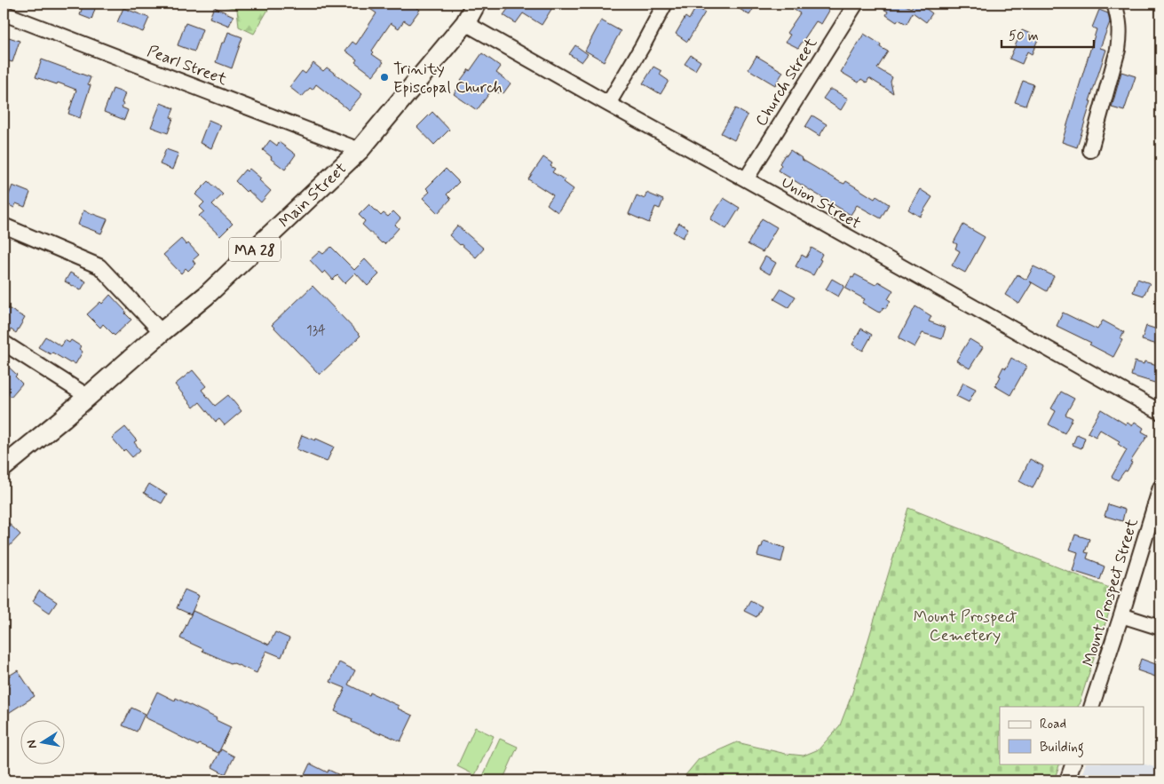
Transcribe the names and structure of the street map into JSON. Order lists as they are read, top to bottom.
{
  "streets": {
    "main road": ["Main Street", "MA 28"],
    "street": [
      "Pearl Street",
      "Church Street",
      "Union Street",
      "Mount Prospect Street"
    ]
  },
  "crossings": [
    ["Pearl Street", "Main Street"],
    ["Church Street", "Union Street"],
    ["Main Street", "Union Street"]
  ],
  "parks": ["Mount Prospect Cemetery"],
  "places": ["Trinity Episcopal Church"],
  "house_numbers": ["134"],
  "legend": ["Road", "Building"],
  "scale_bar": "50 m",
  "north": "left"
}
